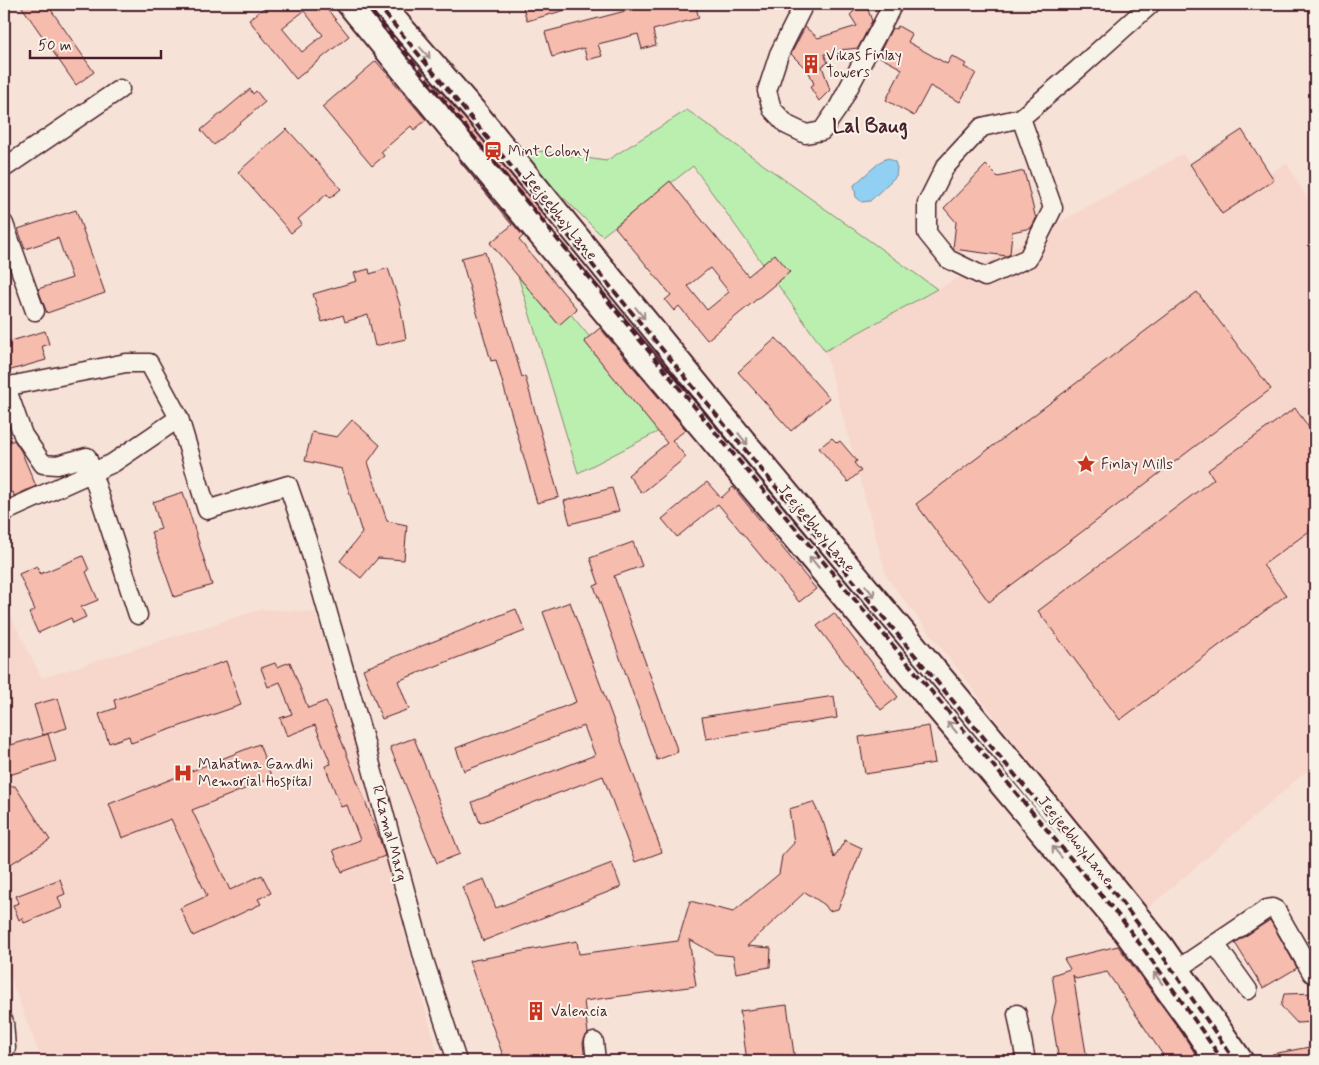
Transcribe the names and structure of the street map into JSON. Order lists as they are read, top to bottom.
{
  "streets": {
    "street": ["Jeejeebhoy Lane", "R Kamal Marg"]
  },
  "districts": ["Lal Baug"],
  "places": {
    "building": ["Vikas Finlay Towers", "Valencia"],
    "station": ["Mint Colony"],
    "place": ["Finlay Mills"],
    "hospital": ["Mahatma Gandhi Memorial Hospital"]
  },
  "scale_bar": "50 m"
}
